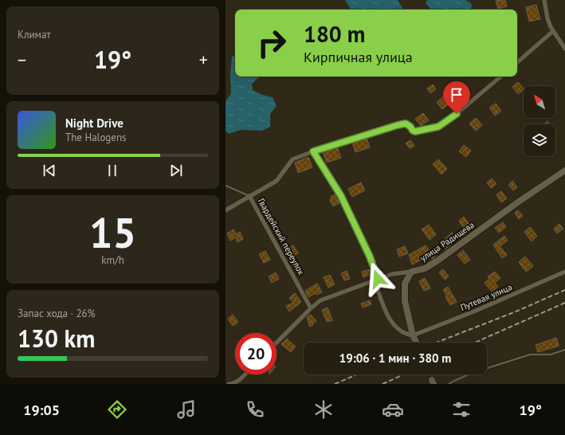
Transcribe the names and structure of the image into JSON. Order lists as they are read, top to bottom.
{
  "streets": {
    "street": ["Гвардейский переулок", "улица Радищева", "Путевая улица"]
  },
  "crossings": [
    ["Гвардейский переулок", "улица Радищева"]
  ],
  "north": "top left",
  "page": {
    "tile": [
      "Климат",
      ["15", "km/h"],
      ["Запас хода · 26%", "130 km"]
    ],
    "turn": ["180 m", "Кирпичная улица"],
    "heat": ["−", "19°", "+"],
    "song": ["Night Drive", "The Halogens"],
    "limit": "20",
    "trip": "19:06 · 1 мин · 380 m",
    "tabs": ["19:05", "19°"]
  }
}
